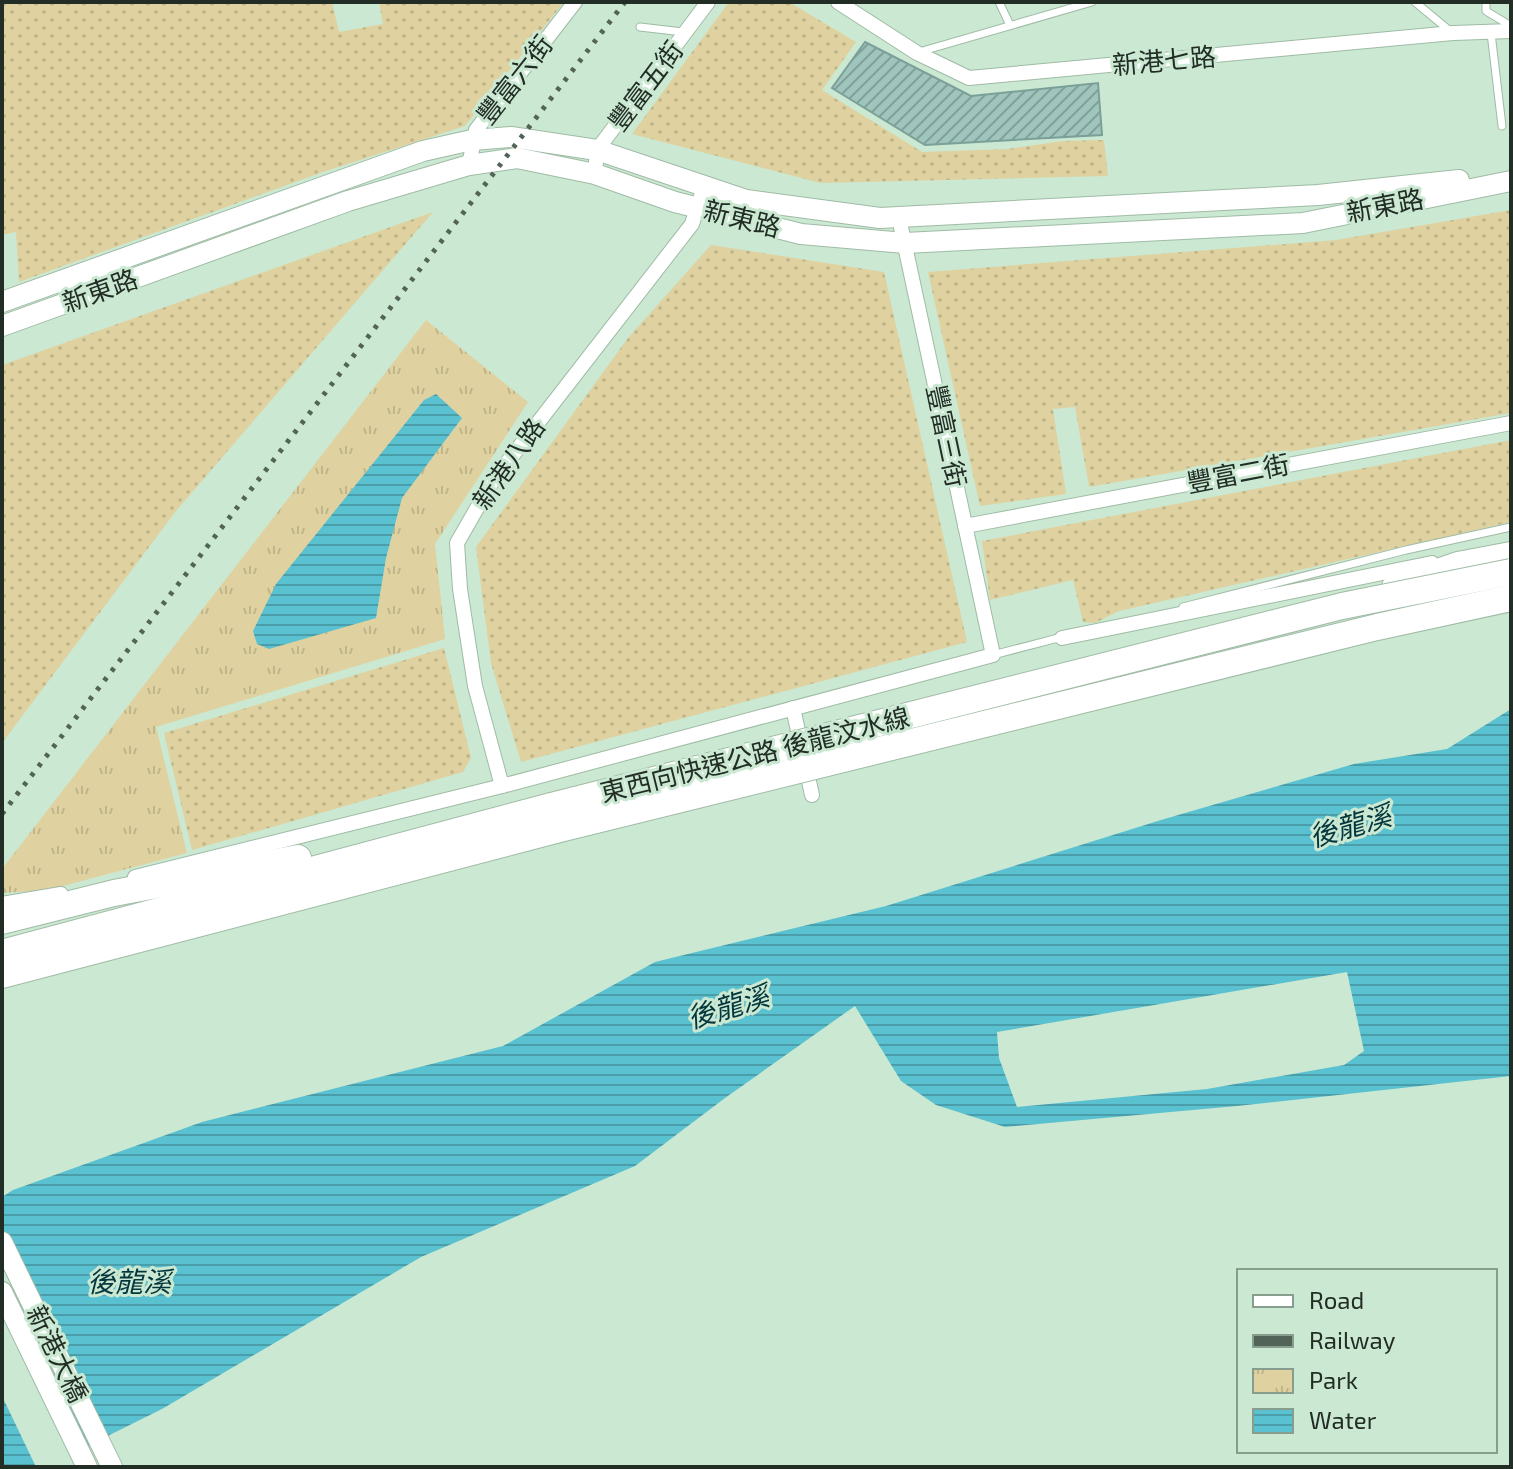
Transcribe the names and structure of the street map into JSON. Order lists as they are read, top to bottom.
{
  "streets": {
    "highway": ["東西向快速公路 後龍汶水線"],
    "main road": ["新東路", "新港大橋"],
    "street": [
      "新港七路",
      "豐富六街",
      "豐富五街",
      "豐富三街",
      "新港八路",
      "豐富二街"
    ]
  },
  "crossings": [
    ["豐富六街", "新東路"],
    ["豐富五街", "新東路"],
    ["新東路", "豐富三街"],
    ["新東路", "新港八路"],
    ["豐富三街", "豐富二街"]
  ],
  "water": ["後龍溪"],
  "legend": [
    "Road",
    "Railway",
    "Park",
    "Water"
  ]
}
